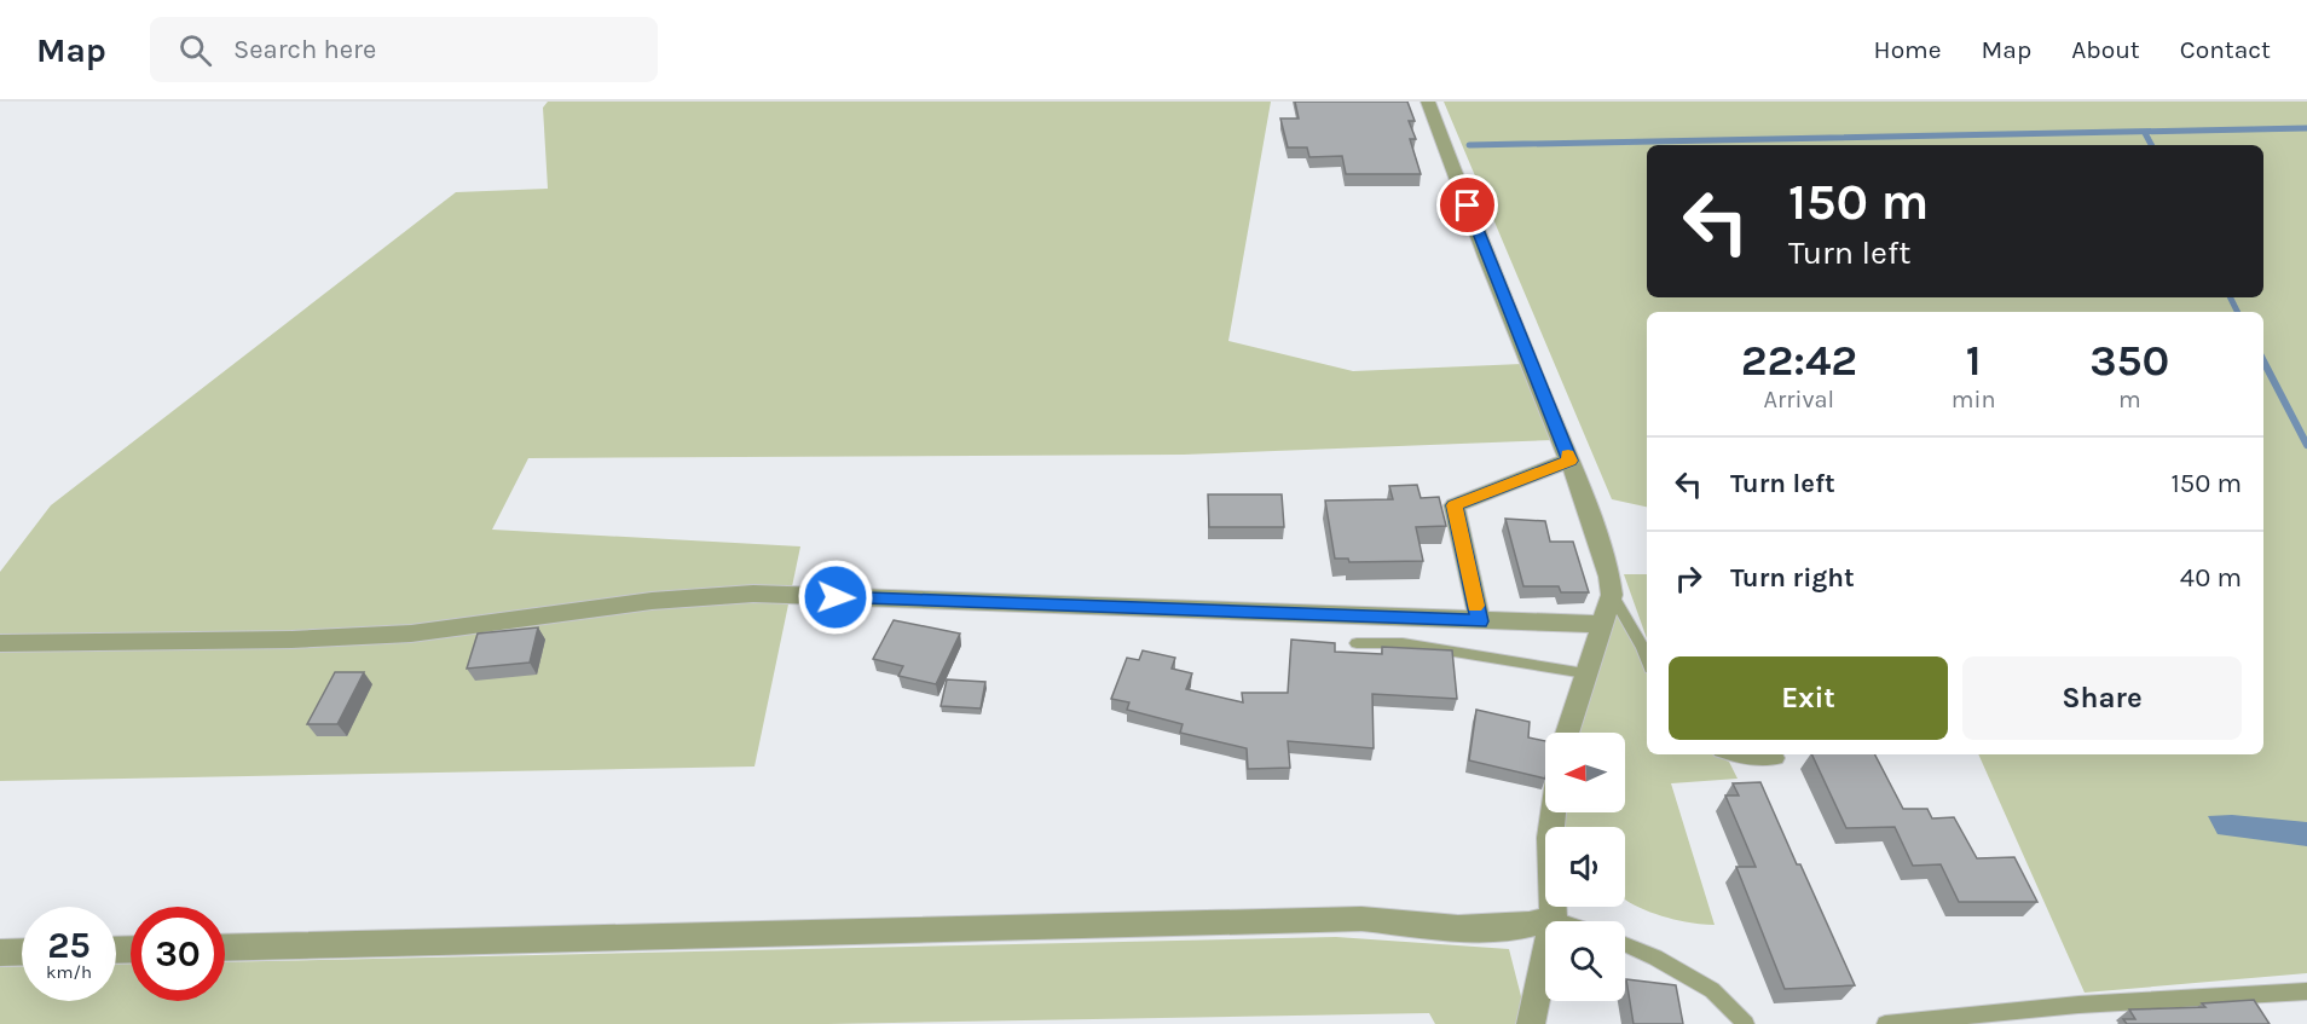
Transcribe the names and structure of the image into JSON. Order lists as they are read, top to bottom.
{
  "north": "left",
  "page": {
    "header": "Map",
    "search": "Search here",
    "nav": [
      "Home",
      "Map",
      "About",
      "Contact"
    ],
    "turn": ["150 m", "Turn left"],
    "eta": [
      "22:42",
      "Arrival",
      "1",
      "min",
      "350",
      "m"
    ],
    "list": [
      {
        "name": "Turn left",
        "value": "150 m"
      },
      {
        "name": "Turn right",
        "value": "40 m"
      }
    ],
    "buttons": ["Exit", "Share"],
    "speed": "25 km/h",
    "limit": "30"
  }
}
